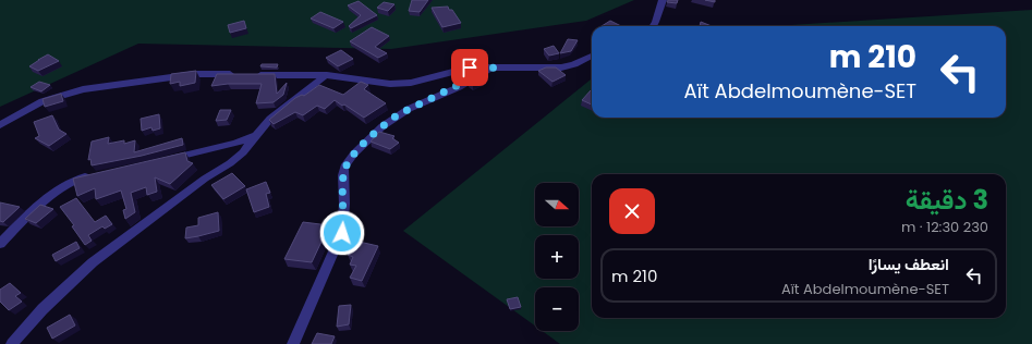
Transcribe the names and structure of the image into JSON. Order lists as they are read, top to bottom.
{
  "north": "right",
  "page": {
    "turn": ["210 m", "Aït Abdelmoumène-SET"],
    "heading": ["3 دقيقة", "230 m · 12:30"],
    "map_buttons": ["+", "−"],
    "list": [
      {
        "name": "انعطف يسارًا",
        "note": "Aït Abdelmoumène-SET",
        "value": "210 m"
      }
    ]
  }
}
